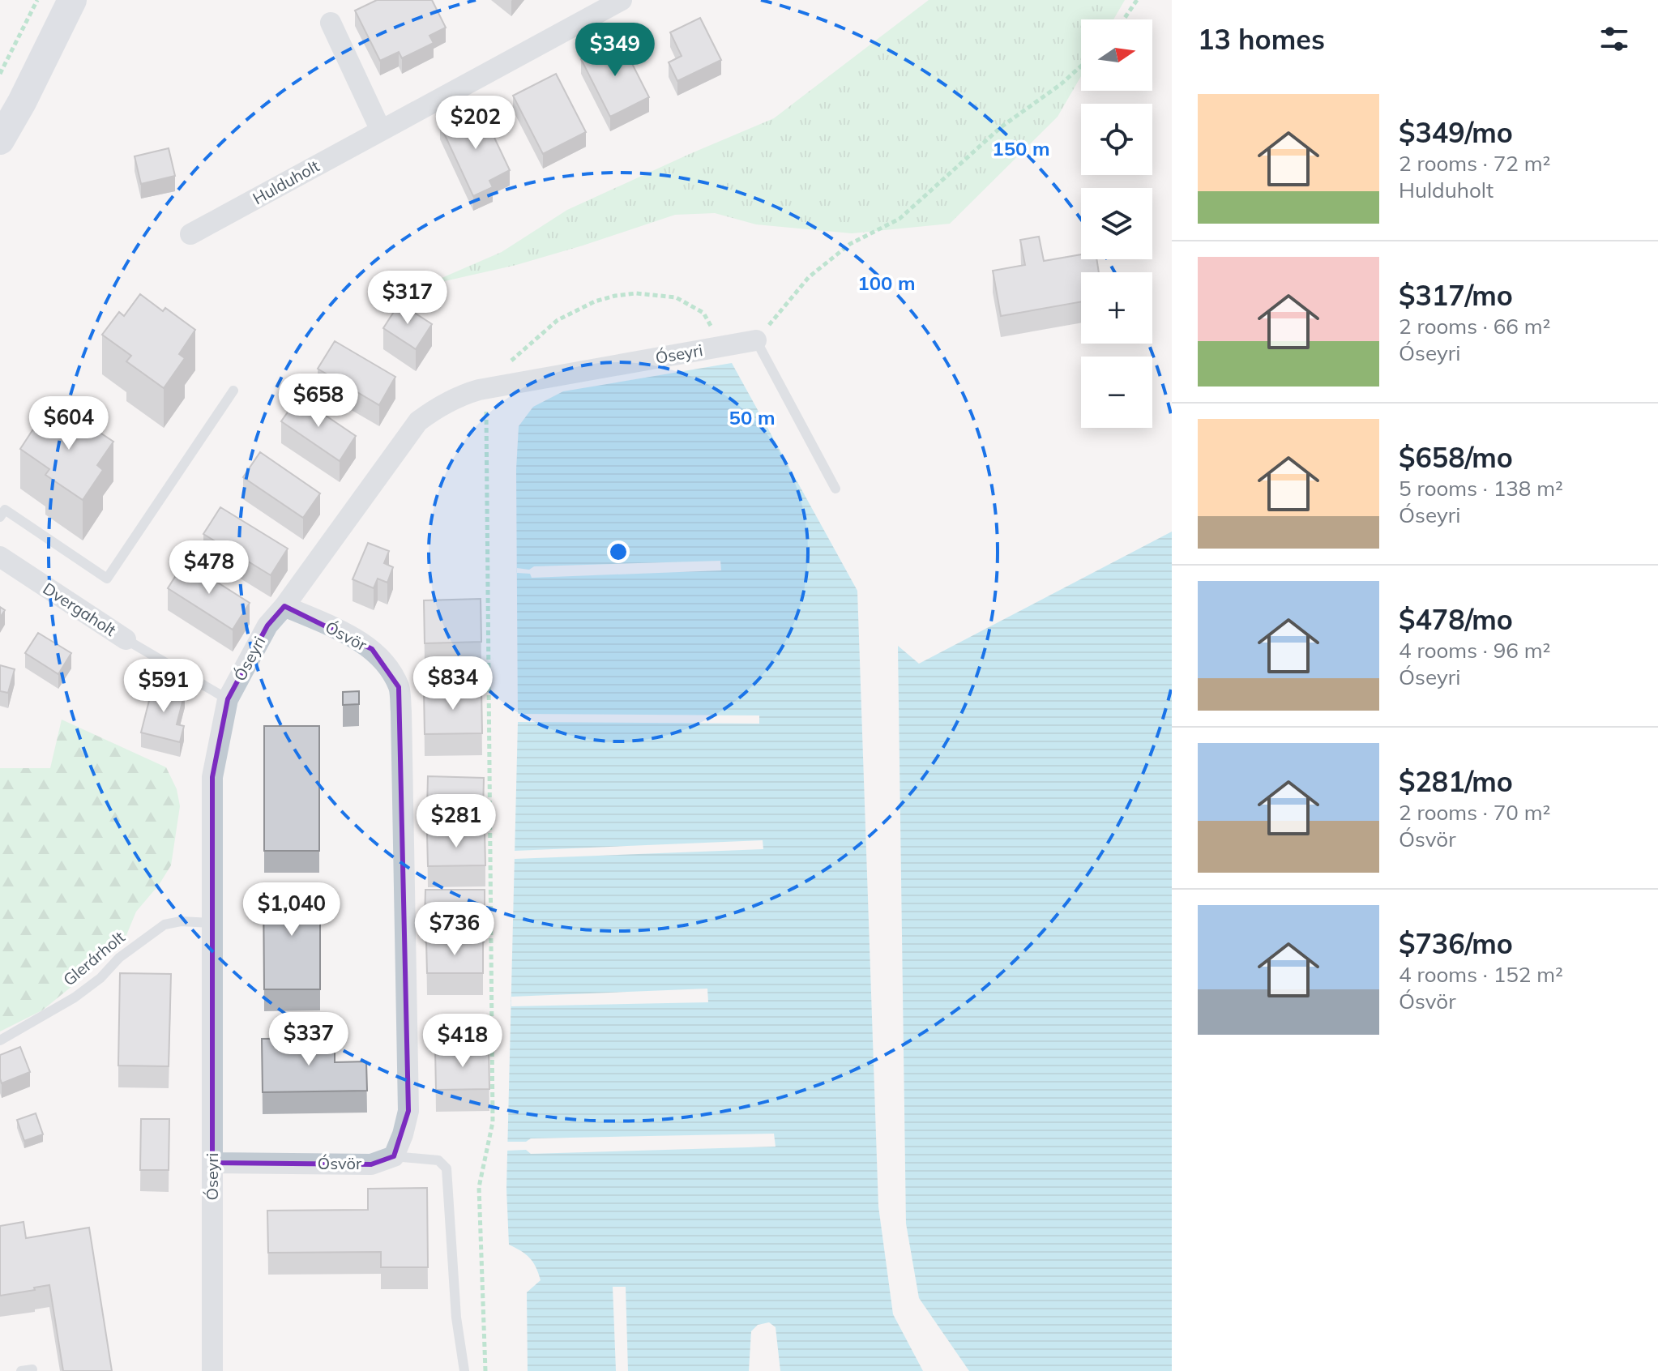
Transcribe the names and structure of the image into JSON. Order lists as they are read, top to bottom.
{
  "streets": {
    "street": [
      "Hulduholt",
      "Óseyri",
      "Dvergaholt",
      "Ósvör"
    ],
    "lane": ["Glerárholt"]
  },
  "crossings": [
    ["Óseyri", "Dvergaholt"],
    ["Óseyri", "Ósvör"],
    ["Óseyri", "Glerárholt"]
  ],
  "north": "right",
  "page": {
    "heading": "13 homes",
    "map_buttons": ["+", "−"],
    "price": [
      "$349",
      "$202",
      "$317",
      "$658",
      "$604",
      "$478",
      "$834",
      "$591",
      "$281",
      "$1,040",
      "$736",
      "$337",
      "$418"
    ],
    "list": [
      {
        "name": "$349/mo",
        "note": "2 rooms · 72 m² · Hulduholt"
      },
      {
        "name": "$317/mo",
        "note": "2 rooms · 66 m² · Óseyri"
      },
      {
        "name": "$658/mo",
        "note": "5 rooms · 138 m² · Óseyri"
      },
      {
        "name": "$478/mo",
        "note": "4 rooms · 96 m² · Óseyri"
      },
      {
        "name": "$281/mo",
        "note": "2 rooms · 70 m² · Ósvör"
      },
      {
        "name": "$736/mo",
        "note": "4 rooms · 152 m² · Ósvör"
      }
    ]
  },
  "rings": ["150 m", "100 m", "50 m"]
}
